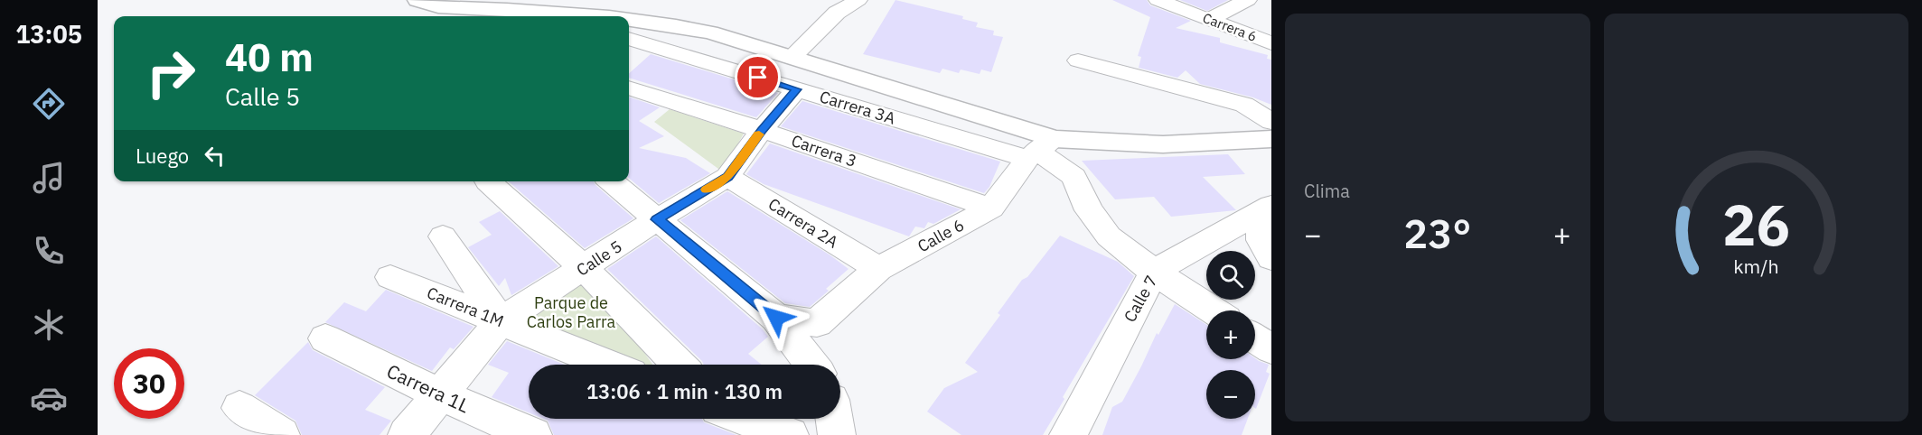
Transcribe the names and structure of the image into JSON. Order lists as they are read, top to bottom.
{
  "streets": {
    "street": [
      "Carrera 6",
      "Carrera 3A",
      "Carrera 3",
      "Carrera 2A",
      "Calle 6",
      "Calle 5",
      "Calle 7",
      "Carrera 1M",
      "Carrera 1L"
    ]
  },
  "crossings": [
    ["Carrera 3A", "Calle 6"],
    ["Carrera 3A", "Calle 5"],
    ["Carrera 3", "Calle 6"],
    ["Carrera 3", "Calle 5"],
    ["Carrera 2A", "Calle 6"],
    ["Carrera 2A", "Calle 5"],
    ["Calle 5", "Carrera 1M"],
    ["Calle 5", "Carrera 1L"]
  ],
  "parks": ["Parque de Carlos Parra"],
  "page": {
    "tabs": "13:05",
    "tile": "Clima",
    "turn": ["40 m", "Calle 5"],
    "then": "Luego",
    "heat": ["−", "23°", "+"],
    "map_buttons": ["+", "−"],
    "limit": "30",
    "trip": "13:06 · 1 min · 130 m",
    "gauge": ["26", "km/h"]
  }
}
